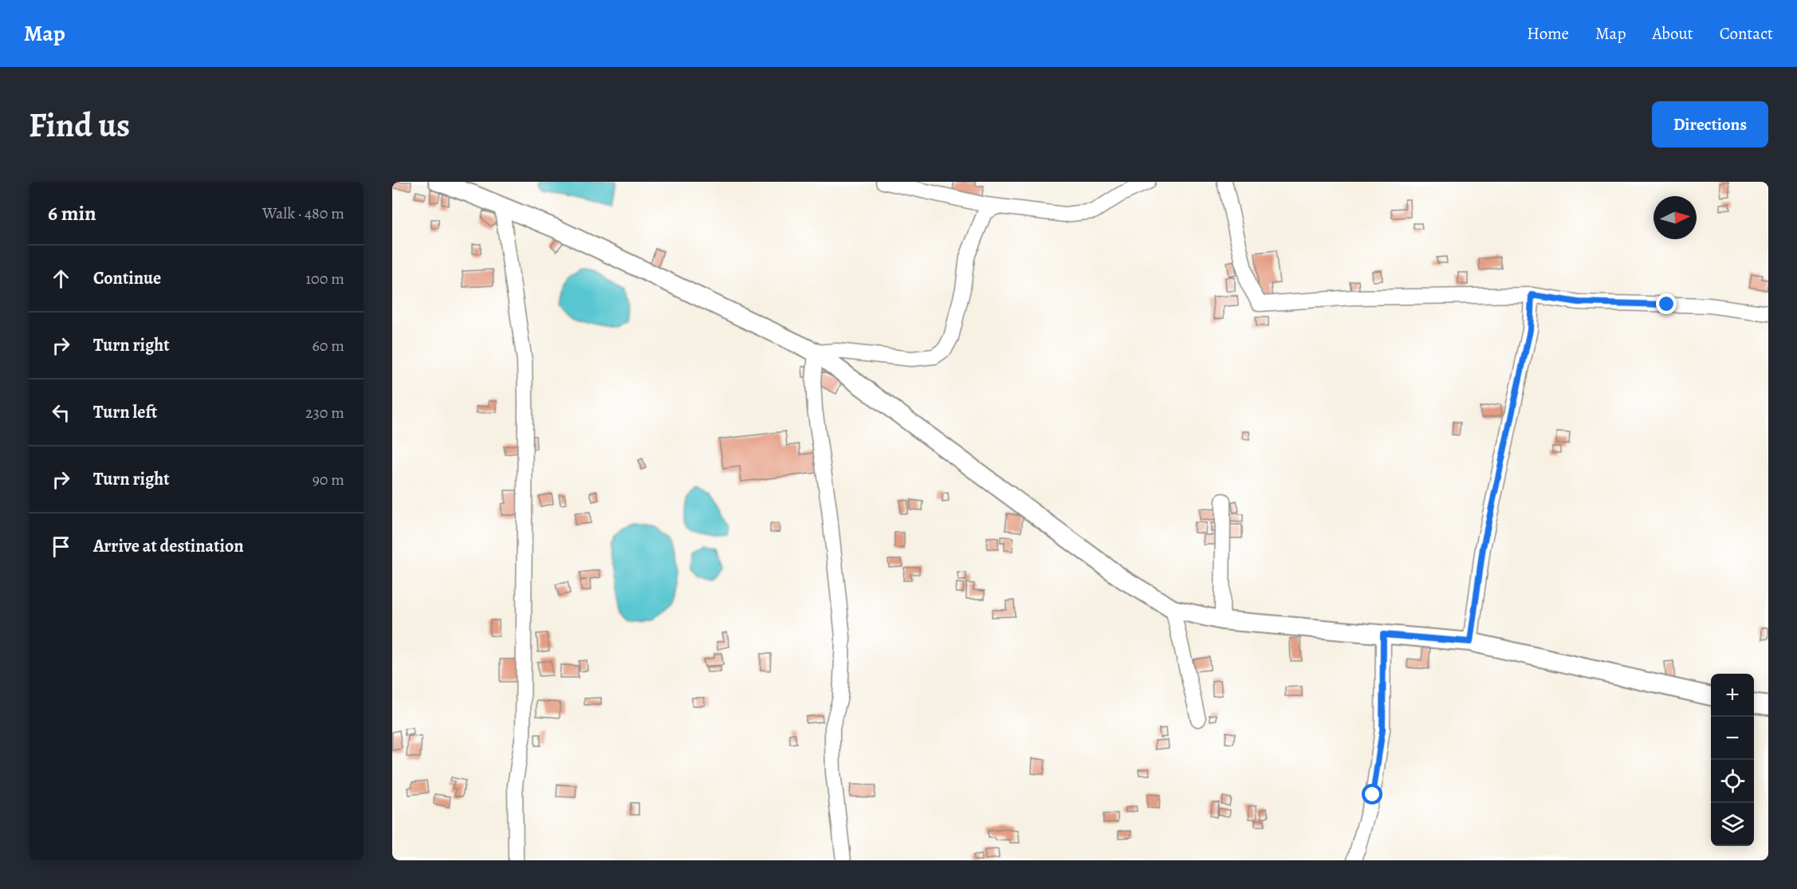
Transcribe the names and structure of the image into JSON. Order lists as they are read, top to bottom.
{
  "north": "right",
  "page": {
    "header": "Map",
    "nav": [
      "Home",
      "Map",
      "About",
      "Contact"
    ],
    "buttons": "Directions",
    "title": "Find us",
    "heading": ["6 min", "Walk · 480 m"],
    "list": [
      ["Continue", "100 m"],
      ["Turn right", "60 m"],
      ["Turn left", "230 m"],
      ["Turn right", "90 m"],
      "Arrive at destination"
    ],
    "map_buttons": ["+", "−"]
  }
}
